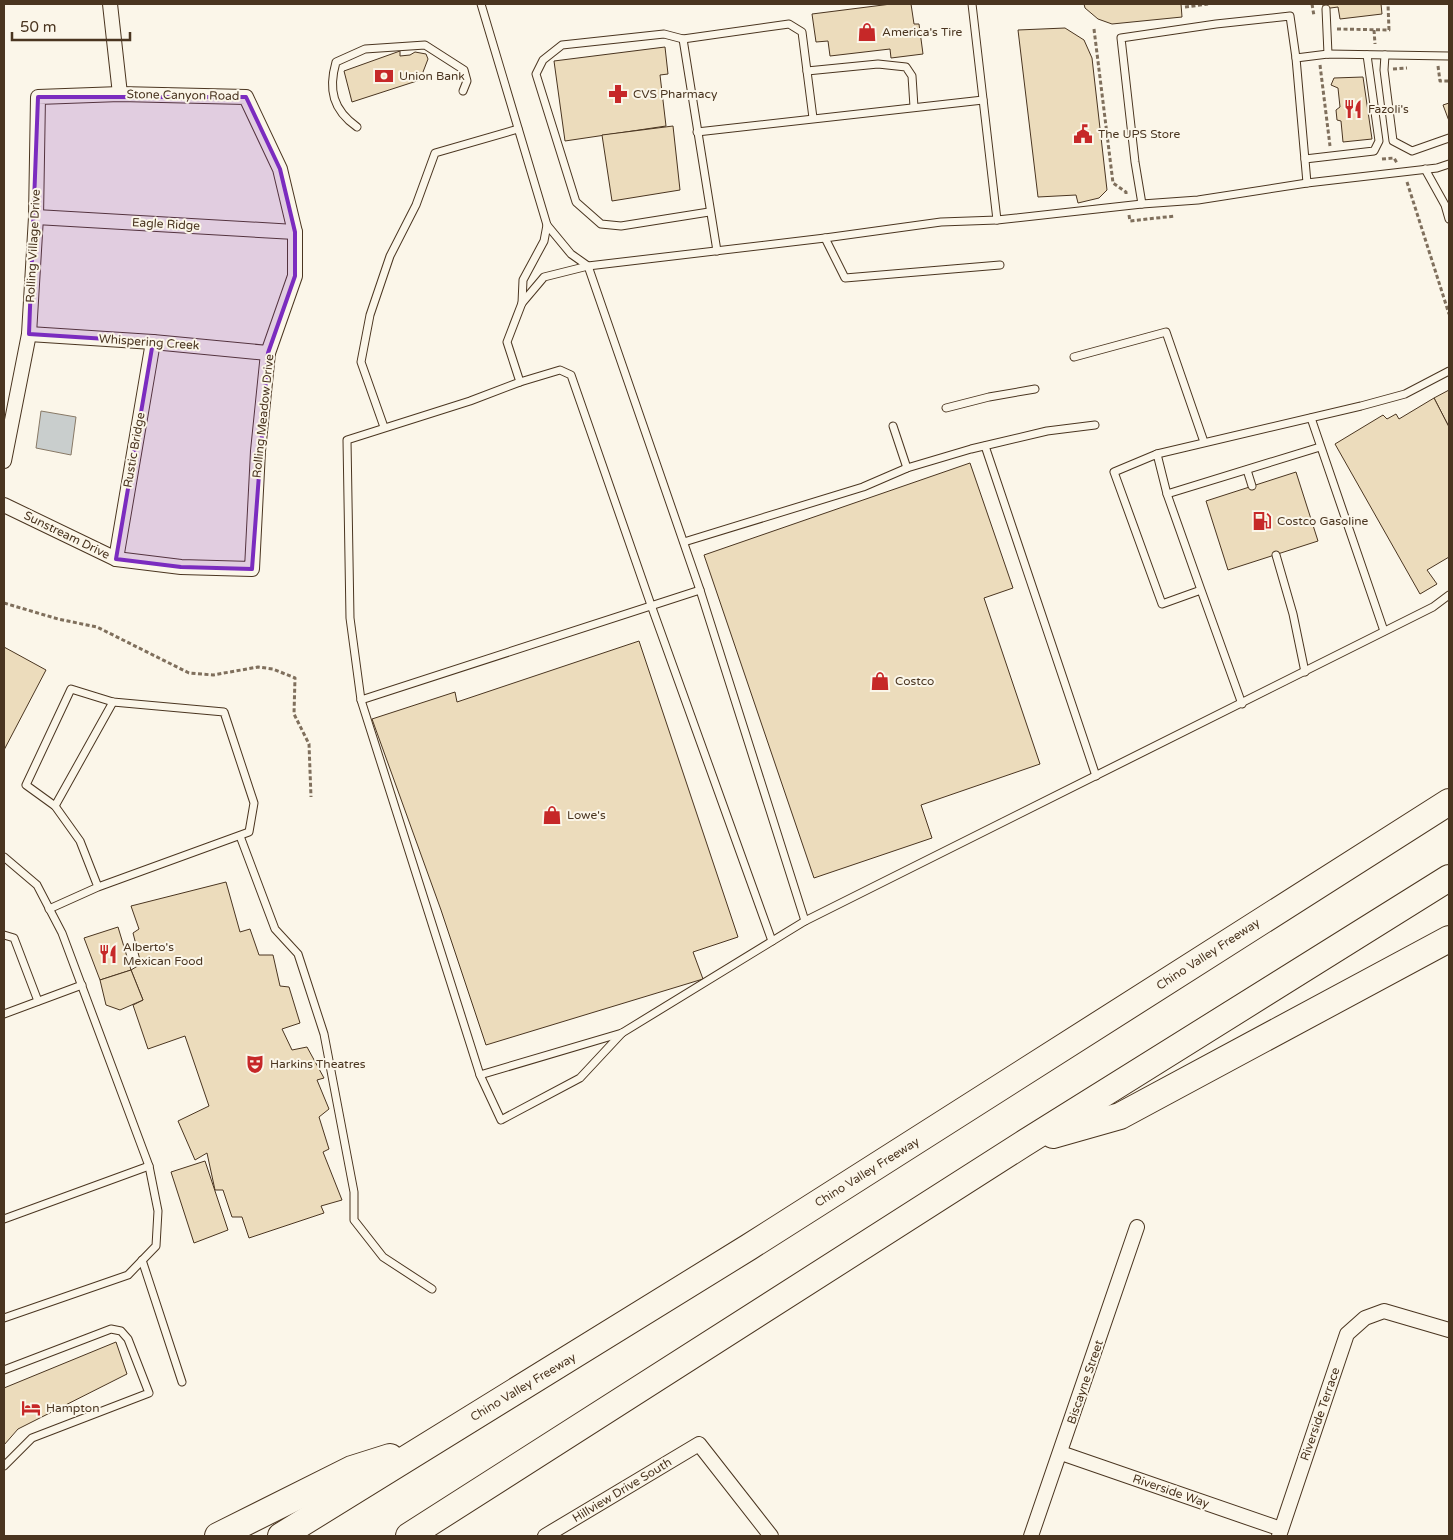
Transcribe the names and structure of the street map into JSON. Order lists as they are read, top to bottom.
{
  "streets": {
    "highway": ["Chino Valley Freeway"],
    "street": [
      "Stone Canyon Road",
      "Eagle Ridge",
      "Rolling Village Drive",
      "Whispering Creek",
      "Rolling Meadow Drive",
      "Rustic Bridge",
      "Sunstream Drive",
      "Biscayne Street",
      "Riverside Terrace",
      "Hillview Drive South",
      "Riverside Way"
    ]
  },
  "crossings": [
    ["Stone Canyon Road", "Rolling Village Drive"],
    ["Stone Canyon Road", "Rolling Meadow Drive"],
    ["Eagle Ridge", "Rolling Village Drive"],
    ["Eagle Ridge", "Rolling Meadow Drive"],
    ["Rolling Village Drive", "Whispering Creek"],
    ["Whispering Creek", "Rolling Meadow Drive"],
    ["Whispering Creek", "Rustic Bridge"],
    ["Rolling Meadow Drive", "Sunstream Drive"],
    ["Rustic Bridge", "Sunstream Drive"],
    ["Biscayne Street", "Riverside Way"],
    ["Riverside Terrace", "Riverside Way"]
  ],
  "places": {
    "shop": ["America's Tire", "Costco", "Lowe's"],
    "bank": ["Union Bank"],
    "pharmacy": ["CVS Pharmacy"],
    "restaurant": ["Fazoli's", "Alberto's Mexican Food"],
    "public building": ["The UPS Store"],
    "fuel station": ["Costco Gasoline"],
    "theatre": ["Harkins Theatres"],
    "hotel": ["Hampton"]
  },
  "scale_bar": "50 m"
}
